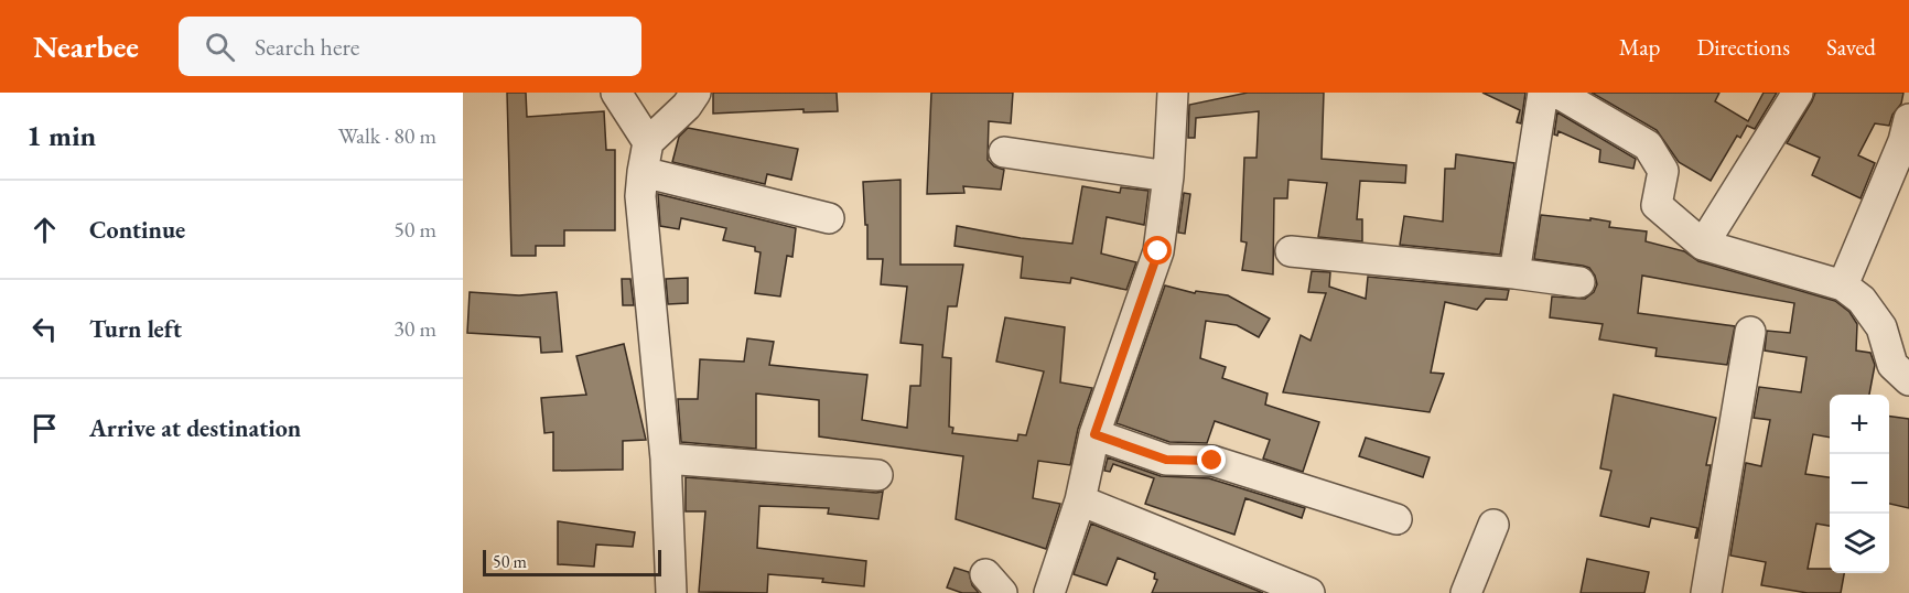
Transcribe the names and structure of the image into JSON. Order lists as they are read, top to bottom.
{
  "scale_bar": "50 m",
  "page": {
    "header": "Nearbee",
    "search": "Search here",
    "nav": ["Map", "Directions", "Saved"],
    "heading": ["1 min", "Walk · 80 m"],
    "list": [
      ["Continue", "50 m"],
      ["Turn left", "30 m"],
      "Arrive at destination"
    ],
    "map_buttons": ["+", "−"],
    "scale": "50 m"
  }
}
